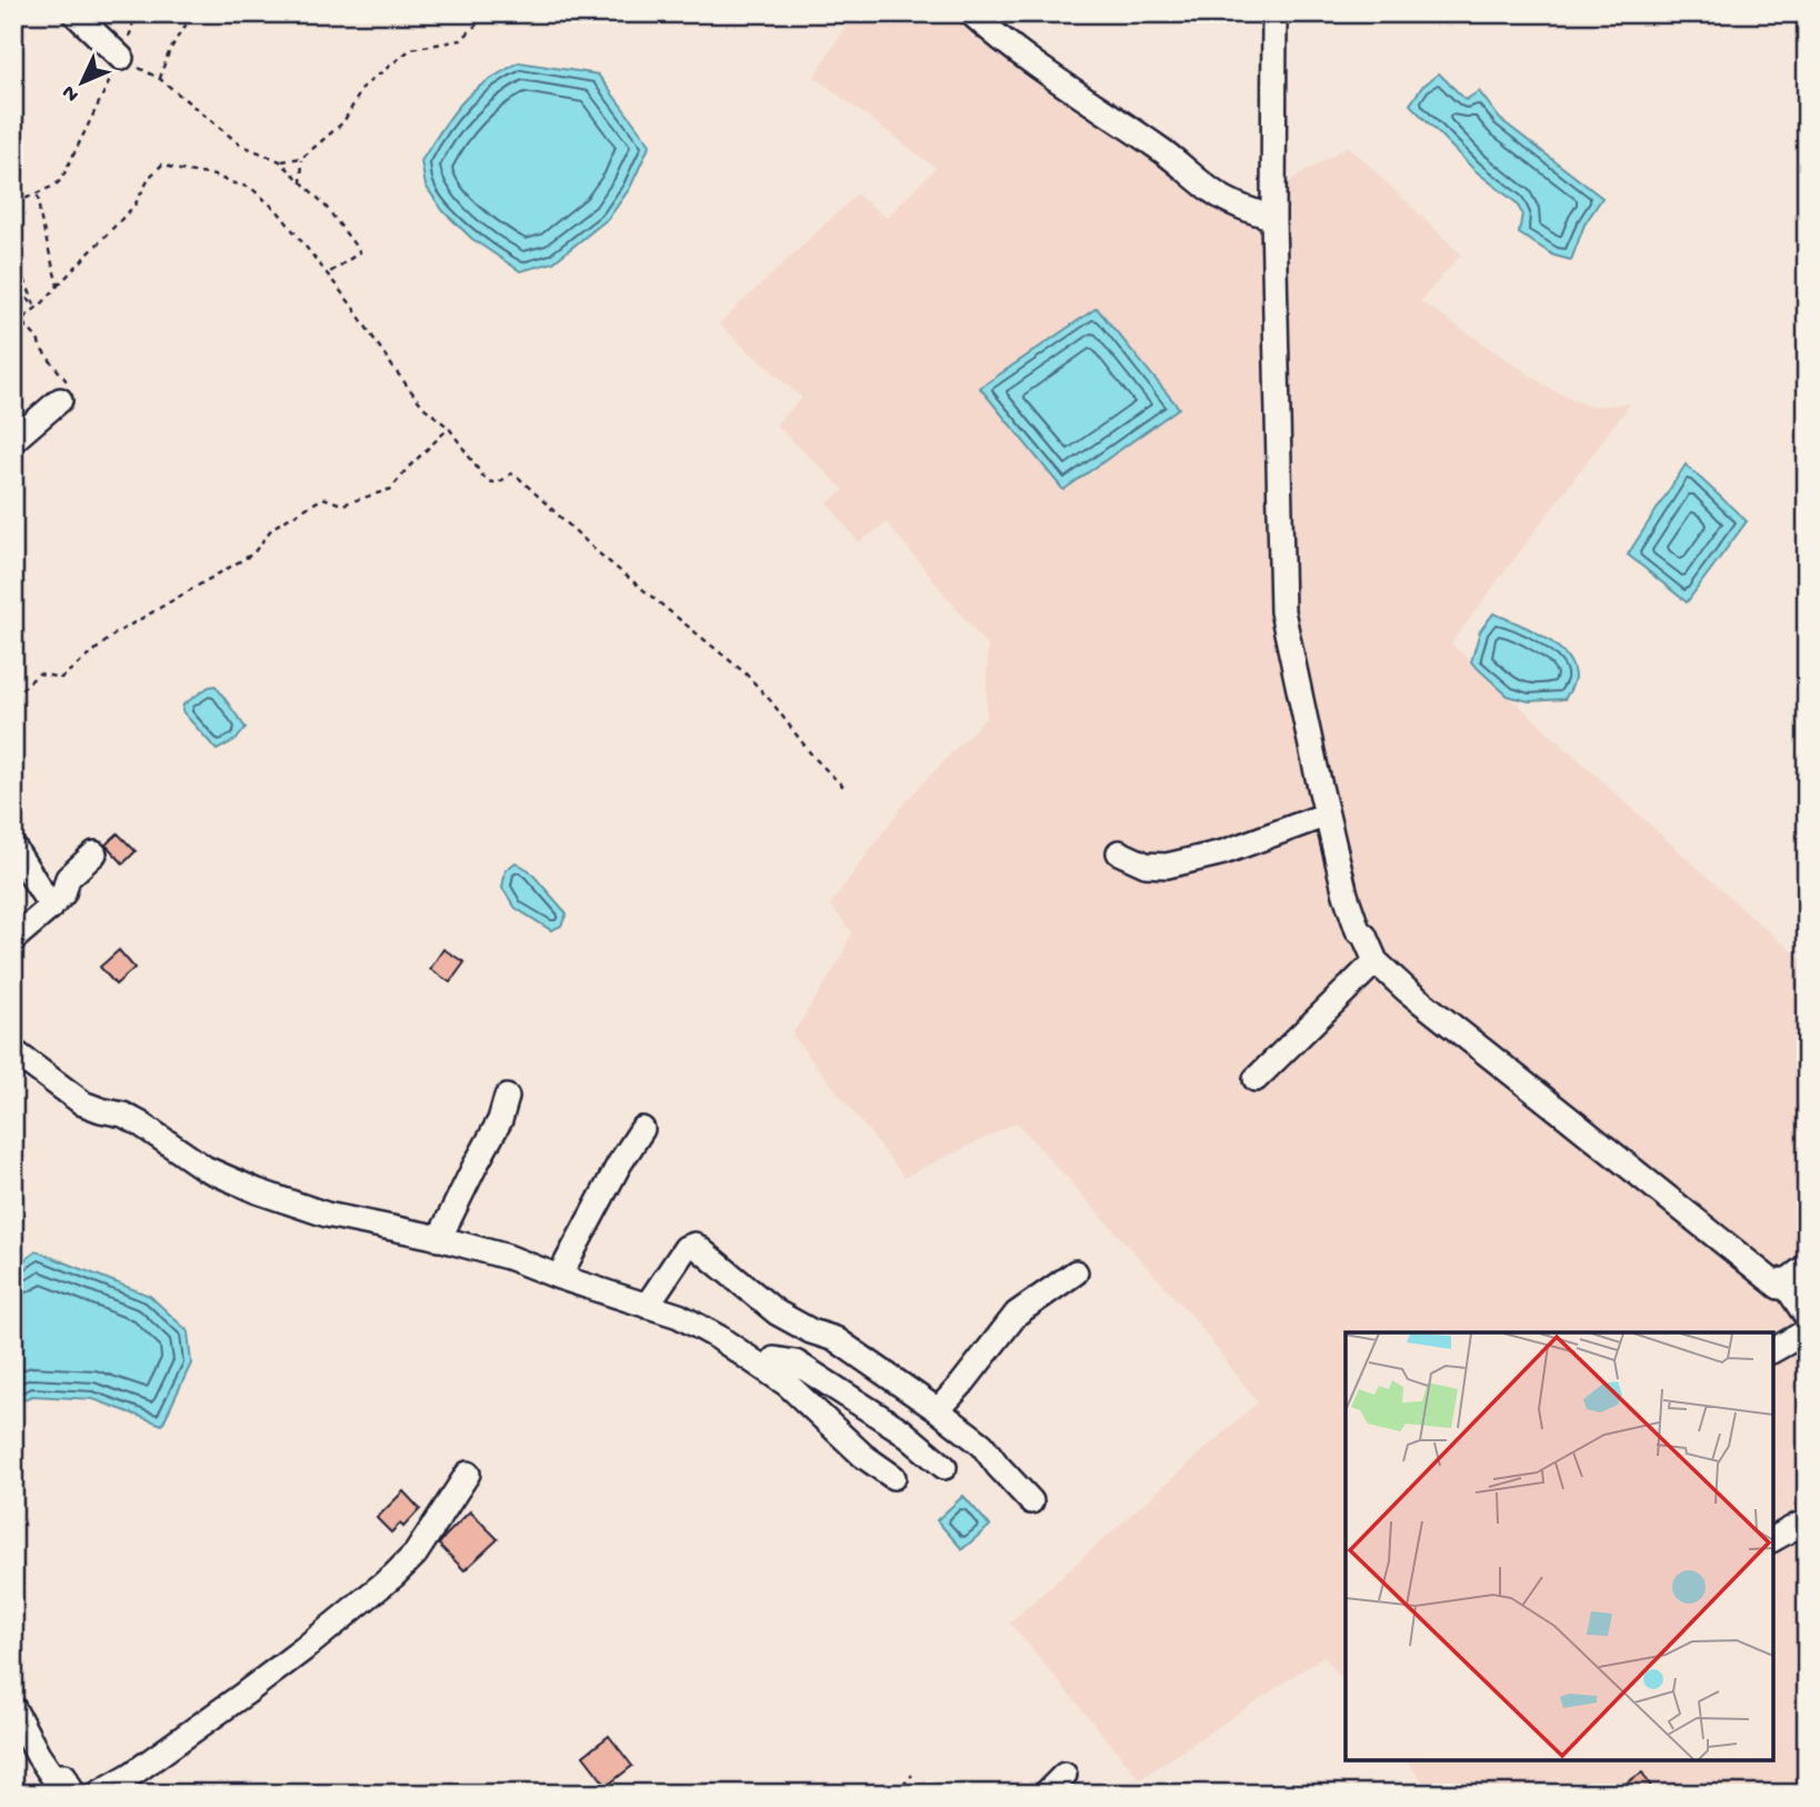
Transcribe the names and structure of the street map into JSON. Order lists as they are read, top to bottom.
{
  "north": "bottom left"
}
